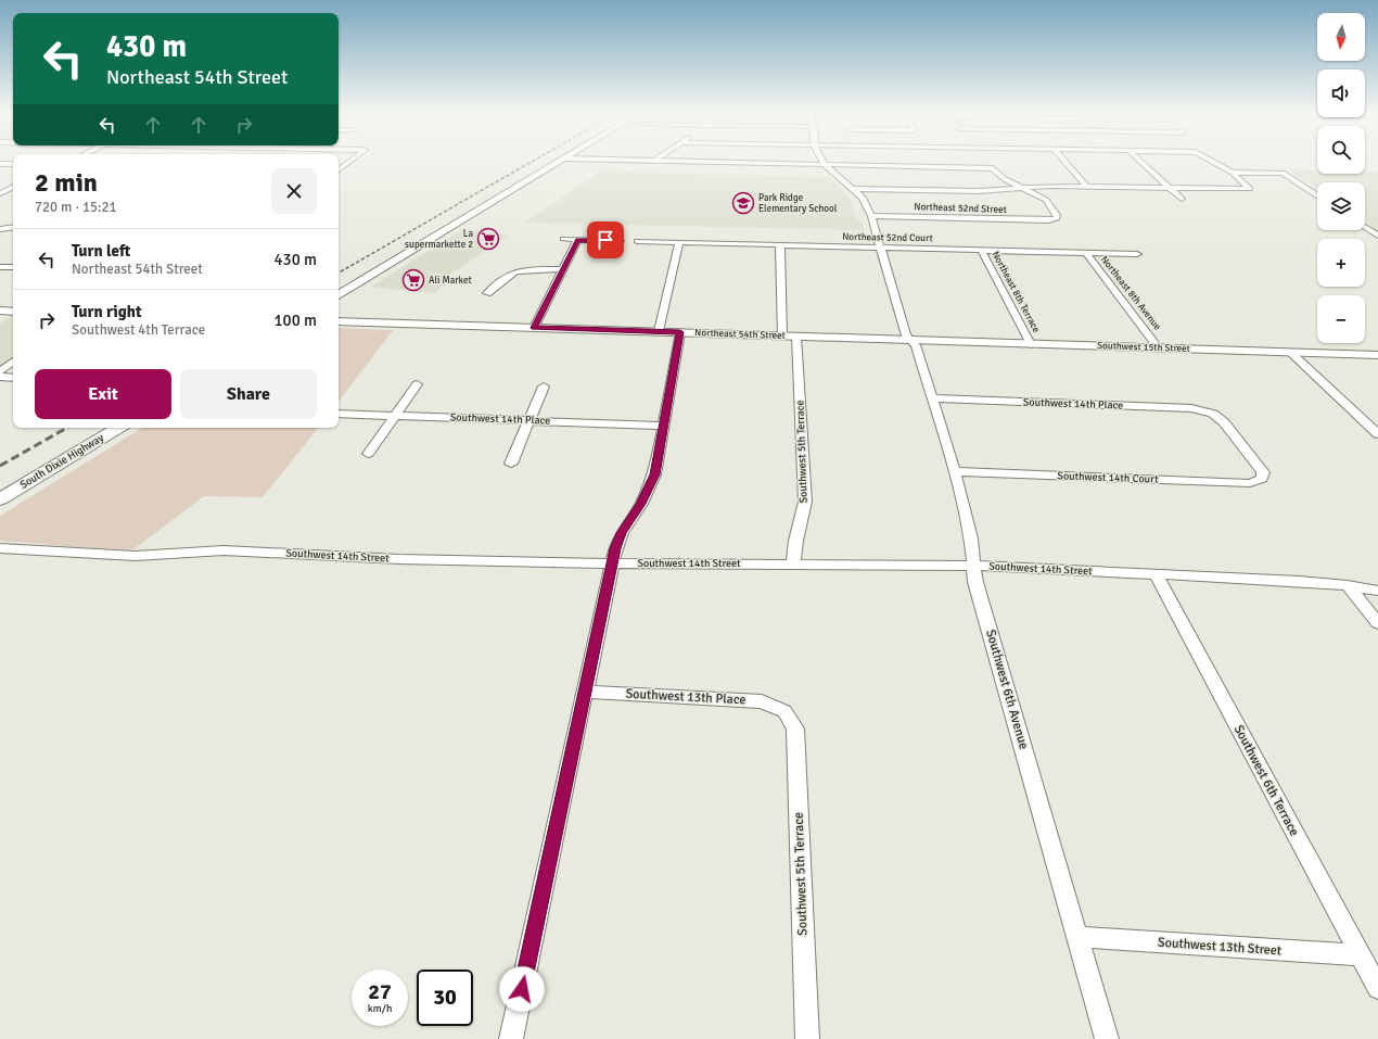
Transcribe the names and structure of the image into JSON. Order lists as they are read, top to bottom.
{
  "streets": {
    "main road": ["South Dixie Highway"],
    "street": [
      "Northeast 52nd Street",
      "Northeast 52nd Court",
      "Northeast 8th Terrace",
      "Northeast 8th Avenue",
      "Northeast 54th Street",
      "Southwest 15th Street",
      "Southwest 14th Place",
      "Southwest 5th Terrace",
      "Southwest 14th Court",
      "Southwest 14th Street",
      "Southwest 6th Avenue",
      "Southwest 13th Place",
      "Southwest 6th Terrace",
      "Southwest 13th Street"
    ]
  },
  "crossings": [
    ["Northeast 52nd Street", "Southwest 6th Avenue"],
    ["Northeast 52nd Court", "Northeast 8th Terrace"],
    ["Northeast 52nd Court", "Northeast 8th Avenue"],
    ["Northeast 52nd Court", "Southwest 6th Avenue"],
    ["Northeast 8th Terrace", "Southwest 15th Street"],
    ["Northeast 8th Avenue", "Southwest 15th Street"],
    ["Northeast 54th Street", "Southwest 15th Street"],
    ["Northeast 54th Street", "Southwest 5th Terrace"],
    ["Northeast 54th Street", "Southwest 6th Avenue"],
    ["Southwest 15th Street", "Southwest 6th Avenue"],
    ["Southwest 14th Place", "Southwest 14th Court"],
    ["Southwest 14th Place", "Southwest 6th Avenue"],
    ["Southwest 5th Terrace", "Southwest 14th Street"],
    ["Southwest 5th Terrace", "Southwest 13th Place"],
    ["Southwest 14th Court", "Southwest 6th Avenue"],
    ["Southwest 14th Street", "Southwest 6th Avenue"],
    ["Southwest 14th Street", "Southwest 6th Terrace"],
    ["Southwest 6th Avenue", "Southwest 13th Street"],
    ["Southwest 6th Terrace", "Southwest 13th Street"]
  ],
  "places": {
    "school or university": ["Park Ridge Elementary School"],
    "supermarket": ["La supermarkette 2", "Ali Market"]
  },
  "north": "bottom",
  "page": {
    "map_buttons": ["+", "−"],
    "turn": ["430 m", "Northeast 54th Street"],
    "heading": ["2 min", "720 m · 15:21"],
    "list": [
      {
        "name": "Turn left",
        "note": "Northeast 54th Street",
        "value": "430 m"
      },
      {
        "name": "Turn right",
        "note": "Southwest 4th Terrace",
        "value": "100 m"
      }
    ],
    "buttons": ["Exit", "Share"],
    "speed": "27 km/h",
    "limit": "30"
  }
}
